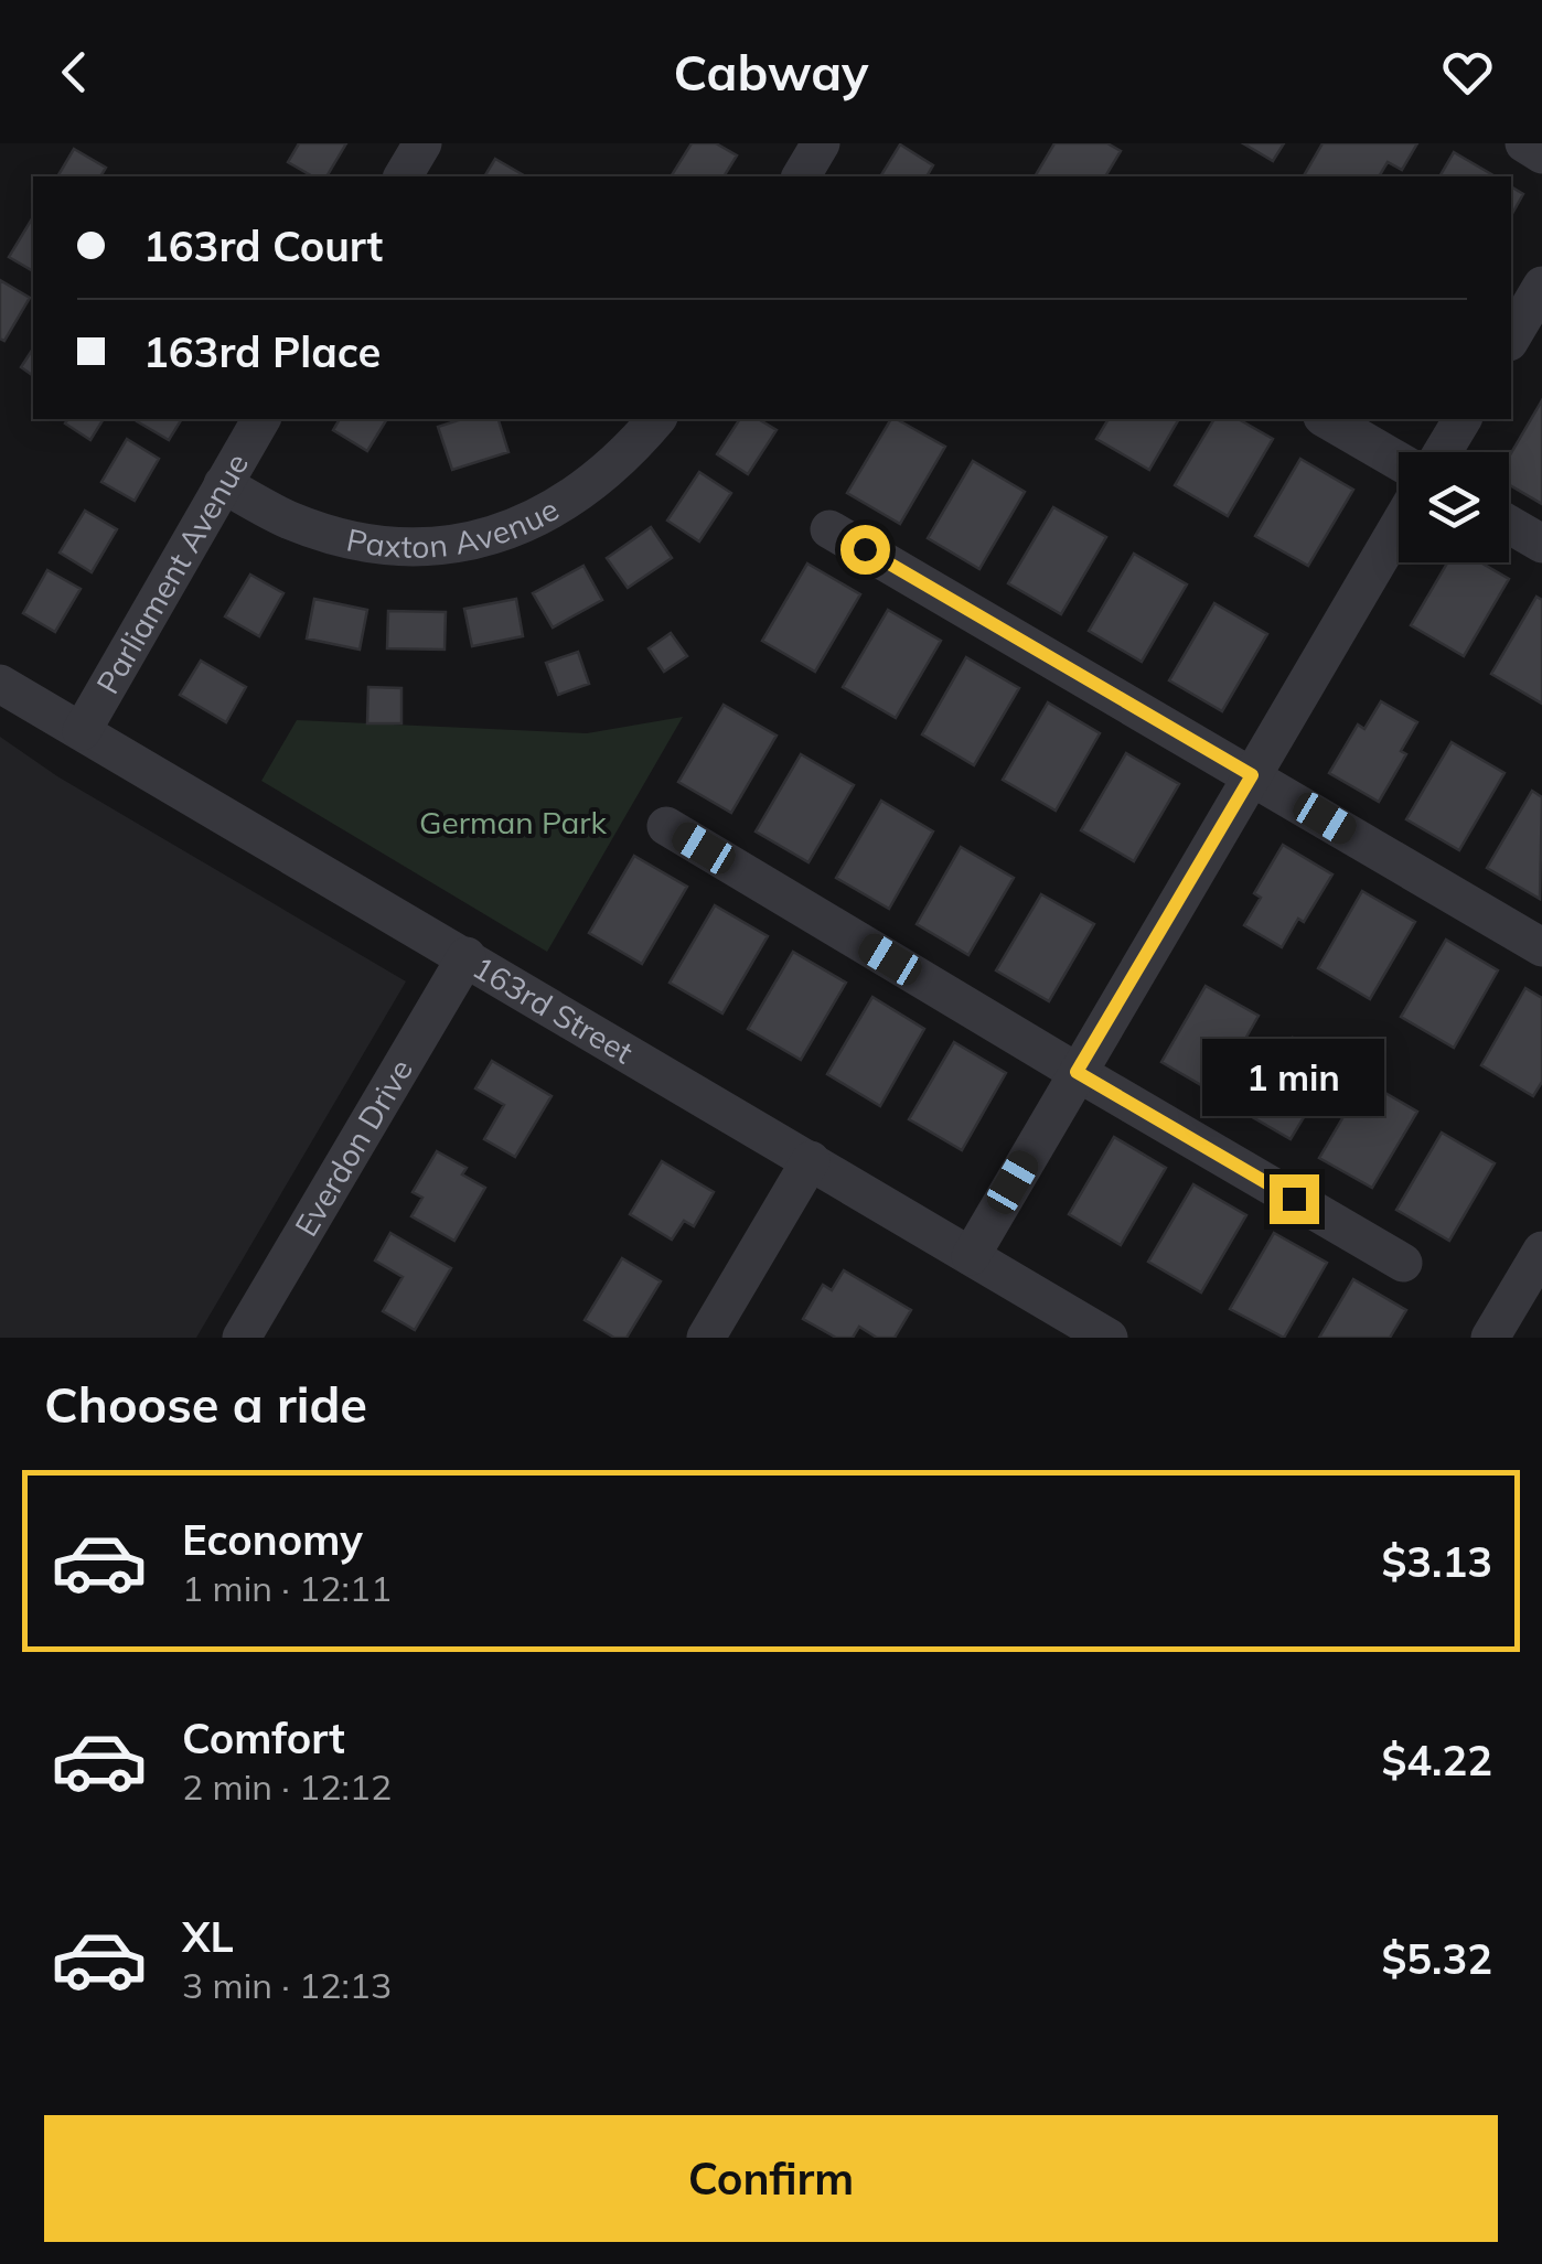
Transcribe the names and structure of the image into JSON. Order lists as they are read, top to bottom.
{
  "streets": {
    "street": [
      "Paxton Avenue",
      "Parliament Avenue",
      "163rd Street",
      "Everdon Drive"
    ]
  },
  "crossings": [
    ["Paxton Avenue", "Parliament Avenue"],
    ["Parliament Avenue", "163rd Street"],
    ["163rd Street", "Everdon Drive"]
  ],
  "parks": ["German Park"],
  "page": {
    "header": "Cabway",
    "banner": ["163rd Court", "163rd Place"],
    "bubble": "1 min",
    "heading": "Choose a ride",
    "list": [
      {
        "name": "Economy",
        "note": "1 min · 12:11",
        "value": "$3.13"
      },
      {
        "name": "Comfort",
        "note": "2 min · 12:12",
        "value": "$4.22"
      },
      {
        "name": "XL",
        "note": "3 min · 12:13",
        "value": "$5.32"
      }
    ],
    "buttons": "Confirm"
  }
}
